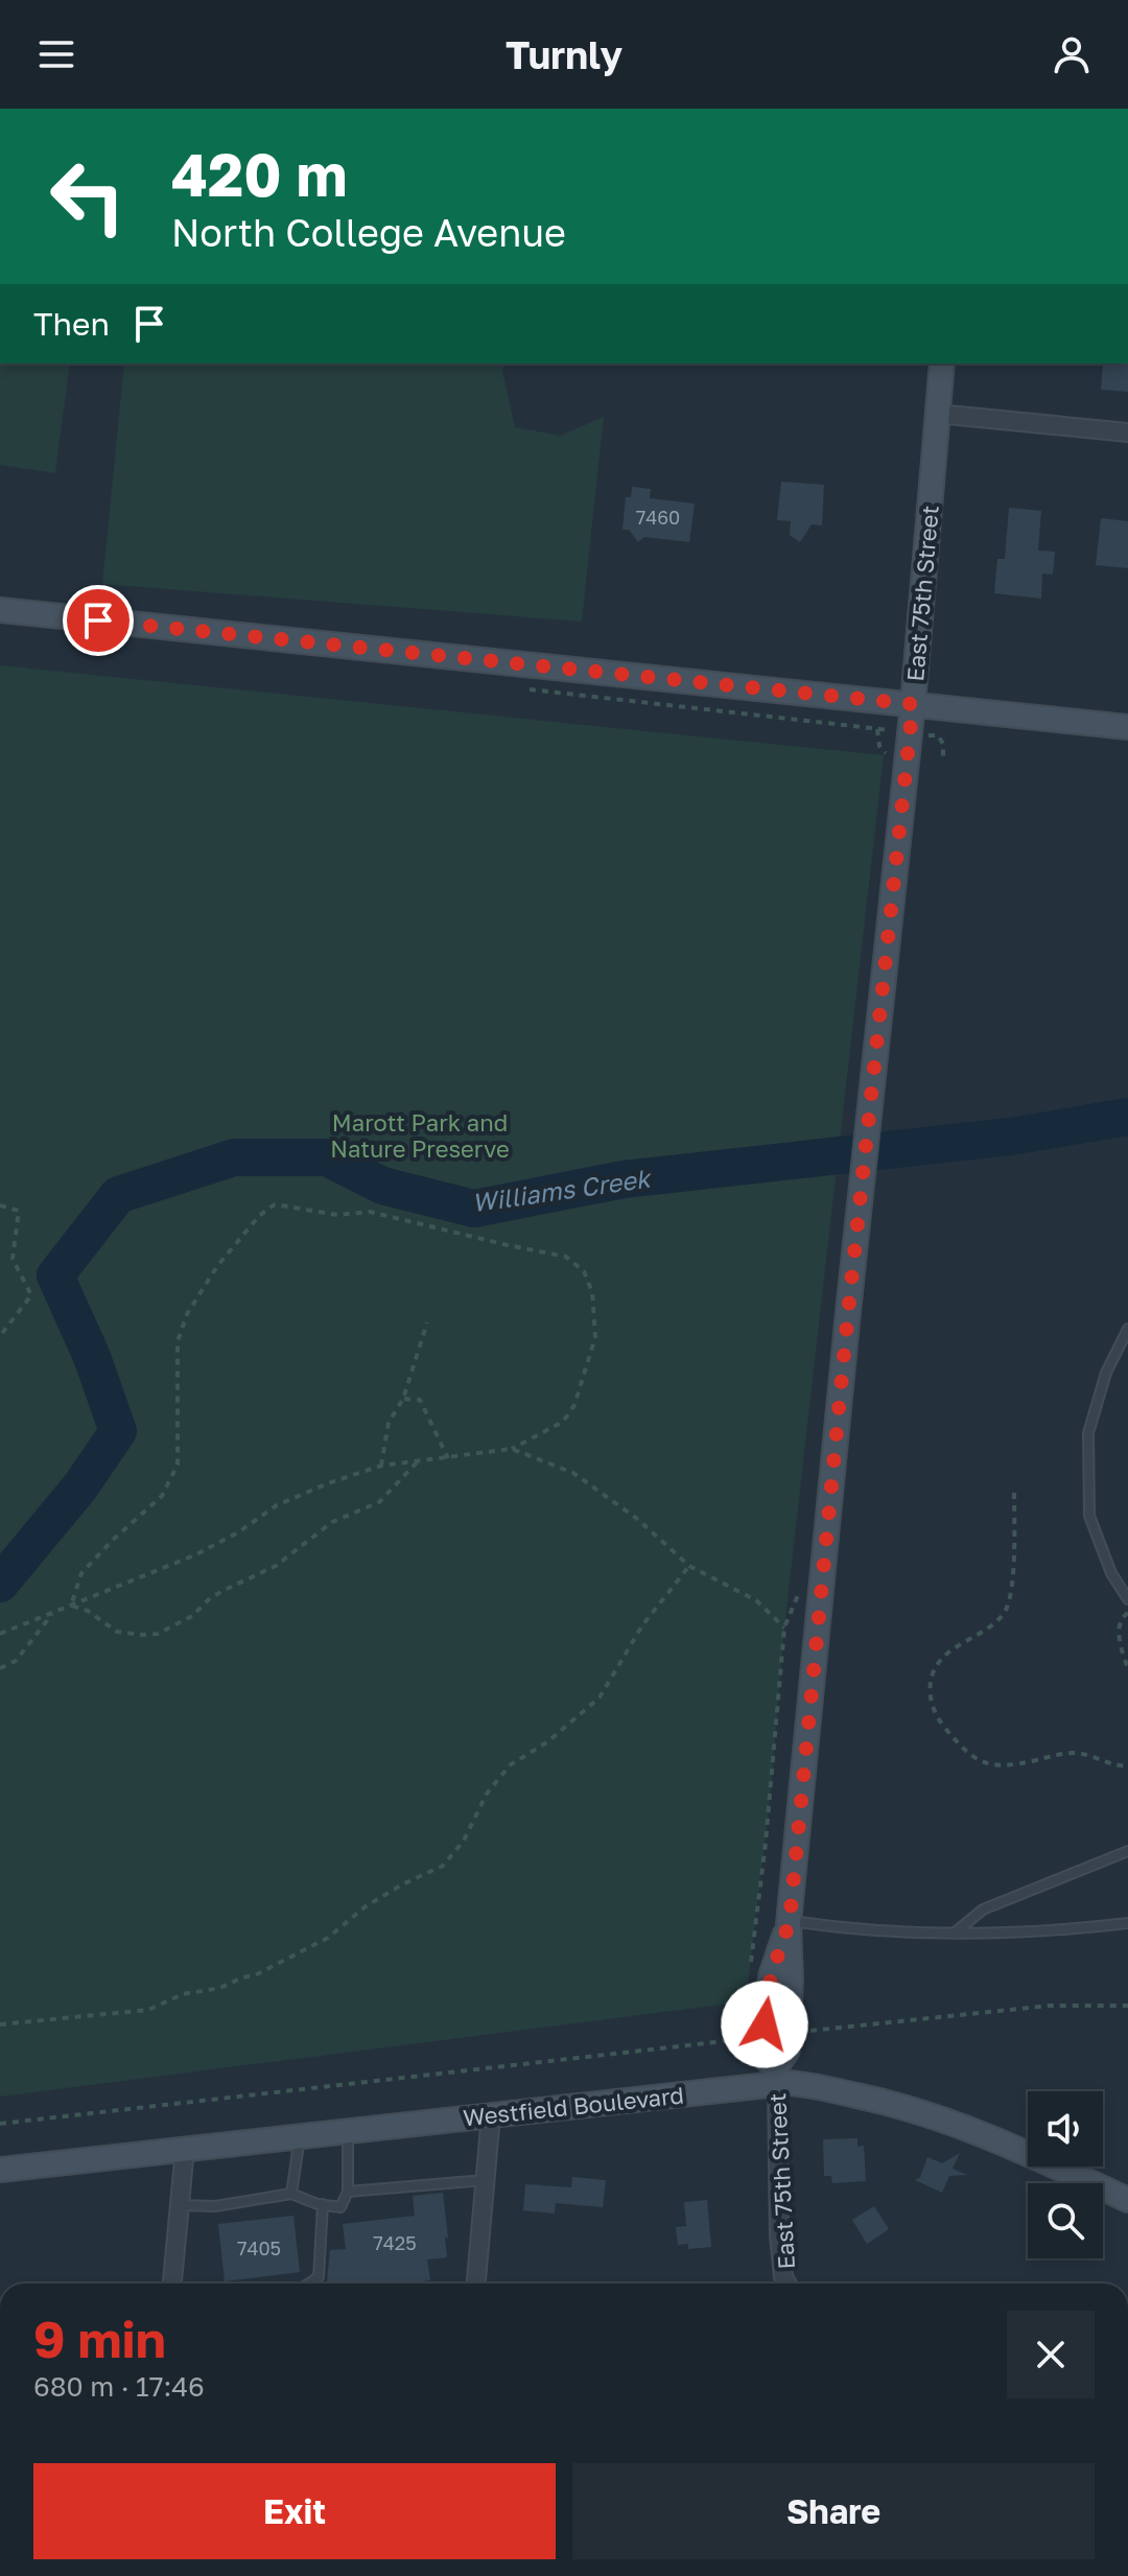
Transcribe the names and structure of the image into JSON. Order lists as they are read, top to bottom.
{
  "streets": {
    "street": ["East 75th Street", "Westfield Boulevard"]
  },
  "crossings": [
    ["East 75th Street", "Westfield Boulevard"]
  ],
  "water": ["Williams Creek"],
  "parks": ["Marott Park and Nature Preserve"],
  "house_numbers": ["7460", "7425", "7405"],
  "page": {
    "header": "Turnly",
    "turn": ["420 m", "North College Avenue"],
    "then": "Then",
    "heading": ["9 min", "680 m · 17:46"],
    "buttons": ["Exit", "Share"]
  }
}
